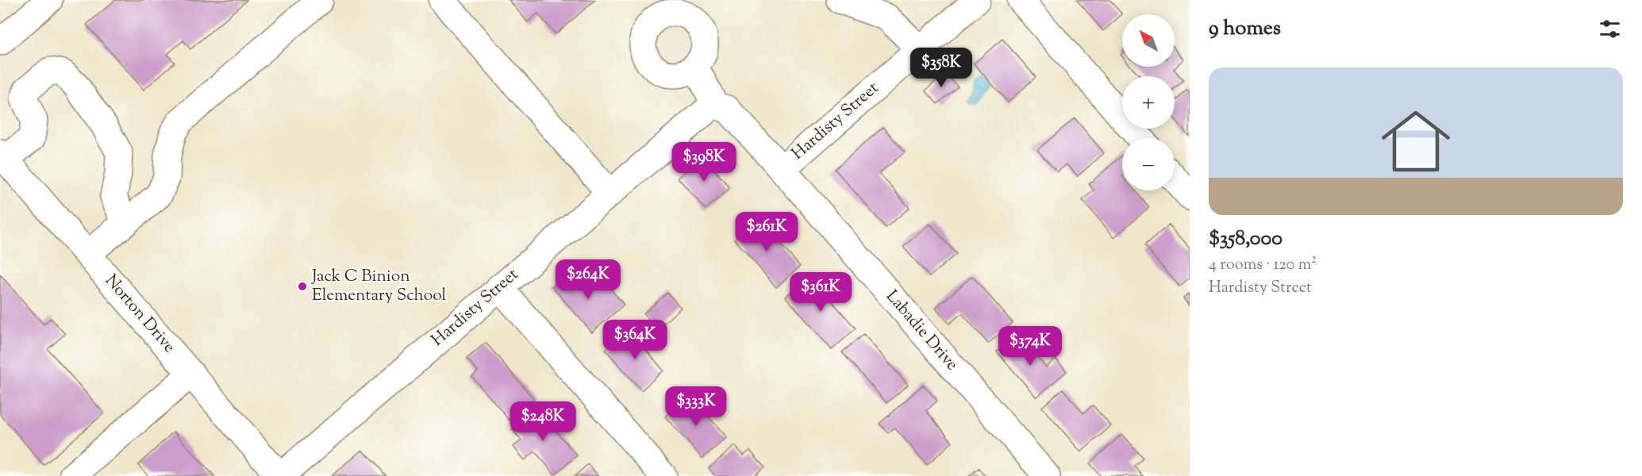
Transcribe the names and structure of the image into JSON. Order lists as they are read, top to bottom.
{
  "streets": {
    "street": ["Hardisty Street", "Norton Drive", "Labadie Drive"]
  },
  "crossings": [
    ["Hardisty Street", "Norton Drive"],
    ["Hardisty Street", "Labadie Drive"]
  ],
  "places": ["Jack C Binion Elementary School"],
  "north": "top left",
  "page": {
    "heading": "9 homes",
    "map_buttons": ["+", "−"],
    "price": [
      "$358K",
      "$398K",
      "$261K",
      "$264K",
      "$361K",
      "$364K",
      "$374K",
      "$333K",
      "$248K"
    ],
    "list": [
      {
        "name": "$358,000",
        "note": "4 rooms · 120 m² · Hardisty Street"
      }
    ]
  }
}
